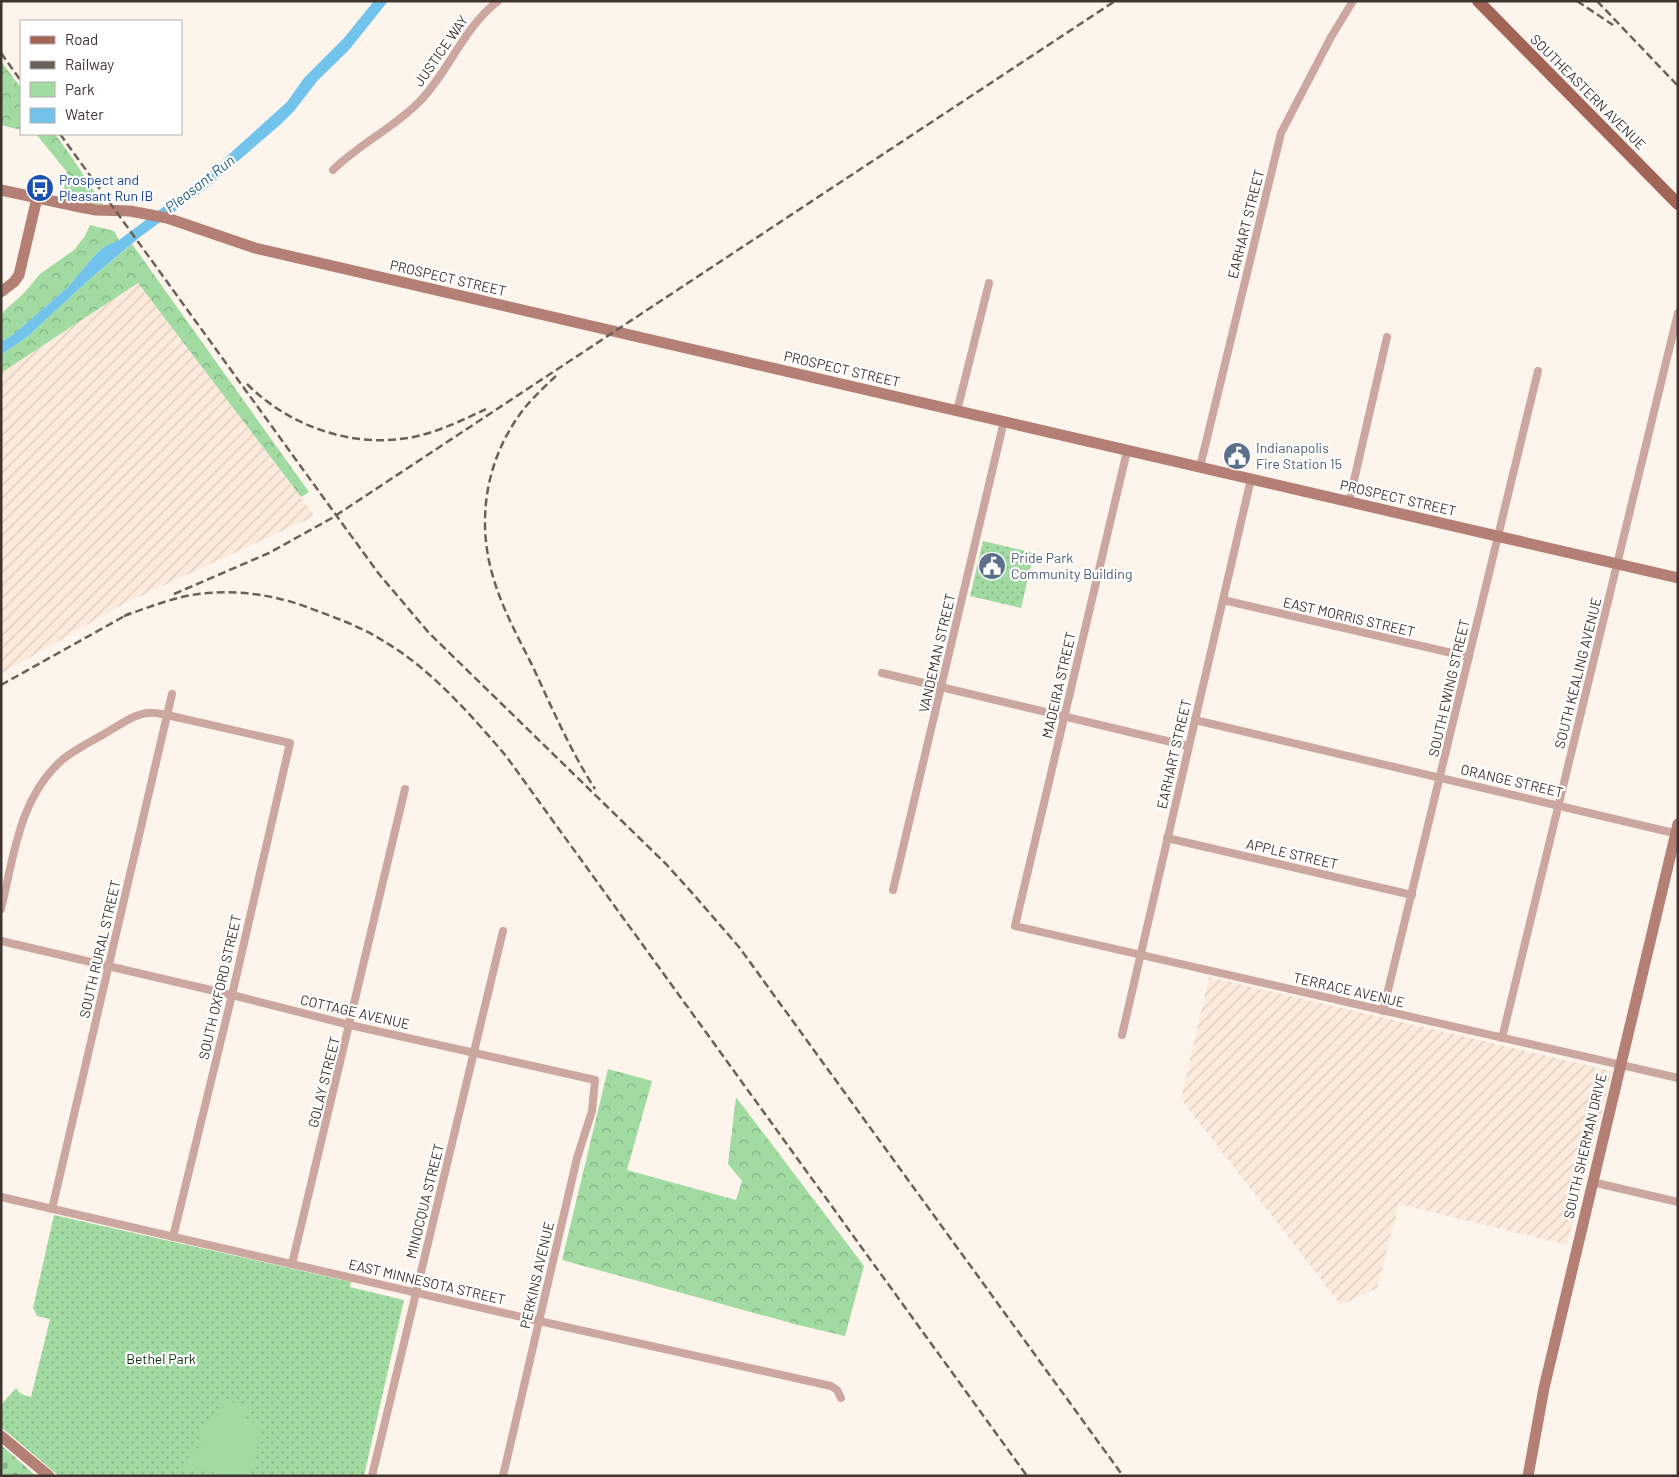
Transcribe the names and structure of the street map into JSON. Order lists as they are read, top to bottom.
{
  "streets": {
    "main road": ["SOUTHEASTERN AVENUE", "PROSPECT STREET", "SOUTH SHERMAN DRIVE"],
    "street": [
      "JUSTICE WAY",
      "EARHART STREET",
      "EAST MORRIS STREET",
      "VANDEMAN STREET",
      "SOUTH KEALING AVENUE",
      "MADEIRA STREET",
      "SOUTH EWING STREET",
      "ORANGE STREET",
      "APPLE STREET",
      "SOUTH RURAL STREET",
      "SOUTH OXFORD STREET",
      "TERRACE AVENUE",
      "COTTAGE AVENUE",
      "GOLAY STREET",
      "MINOCQUA STREET",
      "PERKINS AVENUE",
      "EAST MINNESOTA STREET"
    ]
  },
  "crossings": [
    ["EARHART STREET", "PROSPECT STREET"],
    ["EARHART STREET", "EAST MORRIS STREET"],
    ["EARHART STREET", "ORANGE STREET"],
    ["EARHART STREET", "APPLE STREET"],
    ["EARHART STREET", "TERRACE AVENUE"],
    ["PROSPECT STREET", "VANDEMAN STREET"],
    ["PROSPECT STREET", "SOUTH KEALING AVENUE"],
    ["PROSPECT STREET", "MADEIRA STREET"],
    ["PROSPECT STREET", "SOUTH EWING STREET"],
    ["EAST MORRIS STREET", "SOUTH EWING STREET"],
    ["SOUTH KEALING AVENUE", "ORANGE STREET"],
    ["SOUTH KEALING AVENUE", "TERRACE AVENUE"],
    ["MADEIRA STREET", "TERRACE AVENUE"],
    ["SOUTH EWING STREET", "ORANGE STREET"],
    ["SOUTH EWING STREET", "APPLE STREET"],
    ["SOUTH EWING STREET", "TERRACE AVENUE"],
    ["ORANGE STREET", "SOUTH SHERMAN DRIVE"],
    ["SOUTH RURAL STREET", "SOUTH OXFORD STREET"],
    ["SOUTH RURAL STREET", "COTTAGE AVENUE"],
    ["SOUTH RURAL STREET", "EAST MINNESOTA STREET"],
    ["SOUTH OXFORD STREET", "COTTAGE AVENUE"],
    ["SOUTH OXFORD STREET", "EAST MINNESOTA STREET"],
    ["TERRACE AVENUE", "SOUTH SHERMAN DRIVE"],
    ["COTTAGE AVENUE", "GOLAY STREET"],
    ["COTTAGE AVENUE", "MINOCQUA STREET"],
    ["COTTAGE AVENUE", "PERKINS AVENUE"],
    ["GOLAY STREET", "EAST MINNESOTA STREET"],
    ["MINOCQUA STREET", "EAST MINNESOTA STREET"],
    ["PERKINS AVENUE", "EAST MINNESOTA STREET"]
  ],
  "water": ["Pleasant Run"],
  "parks": ["Bethel Park"],
  "places": {
    "bus stop": ["Prospect and Pleasant Run IB"],
    "public building": ["Indianapolis Fire Station 15", "Pride Park Community Building"]
  },
  "legend": [
    "Road",
    "Railway",
    "Park",
    "Water"
  ]
}
